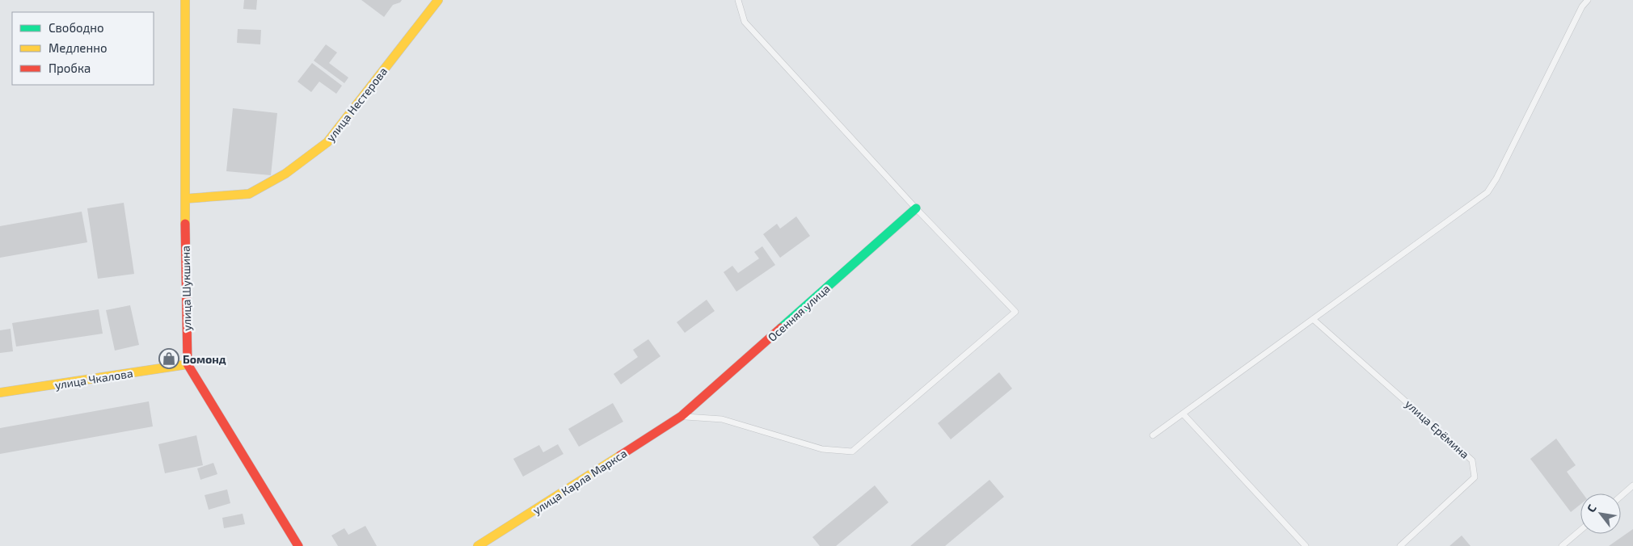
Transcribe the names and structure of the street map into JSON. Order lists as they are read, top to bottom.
{
  "streets": {
    "street": [
      "улица Нестерова",
      "улица Шукшина",
      "Осенняя улица",
      "улица Чкалова",
      "улица Карла Маркса"
    ],
    "lane": ["улица Ерёмина"]
  },
  "crossings": [
    ["улица Нестерова", "улица Шукшина"],
    ["улица Шукшина", "улица Чкалова"],
    ["Осенняя улица", "улица Карла Маркса"]
  ],
  "places": {
    "shop": ["Бомонд"]
  },
  "legend": ["Свободно", "Медленно", "Пробка"],
  "north": "top left"
}
